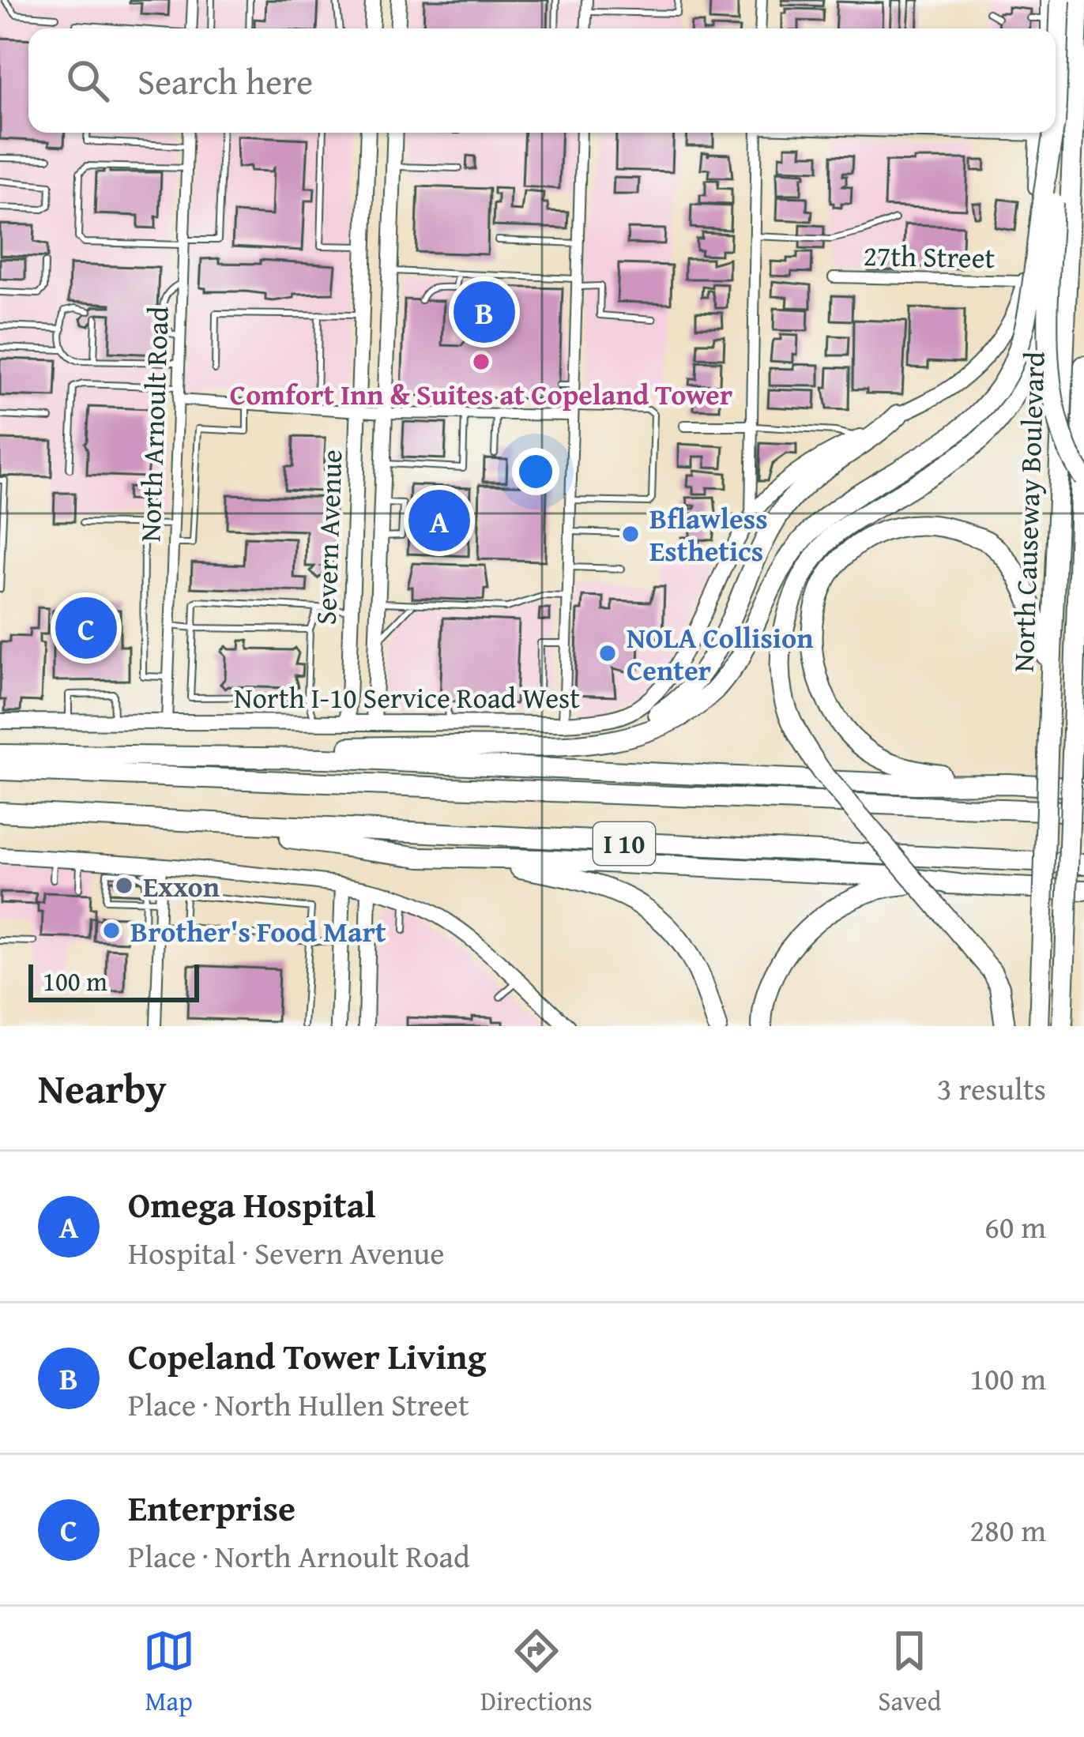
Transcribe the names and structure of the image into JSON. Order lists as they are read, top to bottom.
{
  "streets": {
    "highway": ["North Causeway Boulevard", "I 10"],
    "street": [
      "27th Street",
      "North Arnoult Road",
      "Severn Avenue",
      "North I-10 Service Road West"
    ]
  },
  "crossings": [
    ["27th Street", "North I-10 Service Road West"],
    ["North Arnoult Road", "North I-10 Service Road West"],
    ["Severn Avenue", "North I-10 Service Road West"]
  ],
  "places": [
    "Comfort Inn & Suites at Copeland Tower",
    "Bflawless Esthetics",
    "NOLA Collision Center",
    "Exxon",
    "Brother's Food Mart"
  ],
  "scale_bar": "100 m",
  "page": {
    "search": "Search here",
    "pins": ["B", "A", "C"],
    "scale": "100 m",
    "heading": ["Nearby", "3 results"],
    "list": [
      {
        "mark": "A",
        "name": "Omega Hospital",
        "note": "Hospital · Severn Avenue",
        "value": "60 m"
      },
      {
        "mark": "B",
        "name": "Copeland Tower Living",
        "note": "Place · North Hullen Street",
        "value": "100 m"
      },
      {
        "mark": "C",
        "name": "Enterprise",
        "note": "Place · North Arnoult Road",
        "value": "280 m"
      }
    ],
    "nav": ["Map", "Directions", "Saved"]
  }
}
